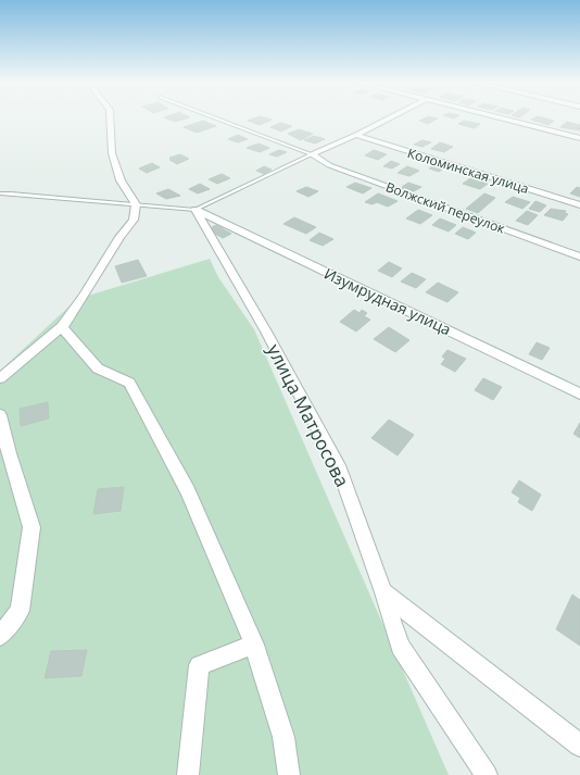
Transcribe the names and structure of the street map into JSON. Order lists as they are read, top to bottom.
{
  "streets": {
    "street": [
      "Коломинская улица",
      "Волжский переулок",
      "Изумрудная улица",
      "улица Матросова"
    ]
  },
  "crossings": [
    ["Изумрудная улица", "улица Матросова"]
  ]
}
